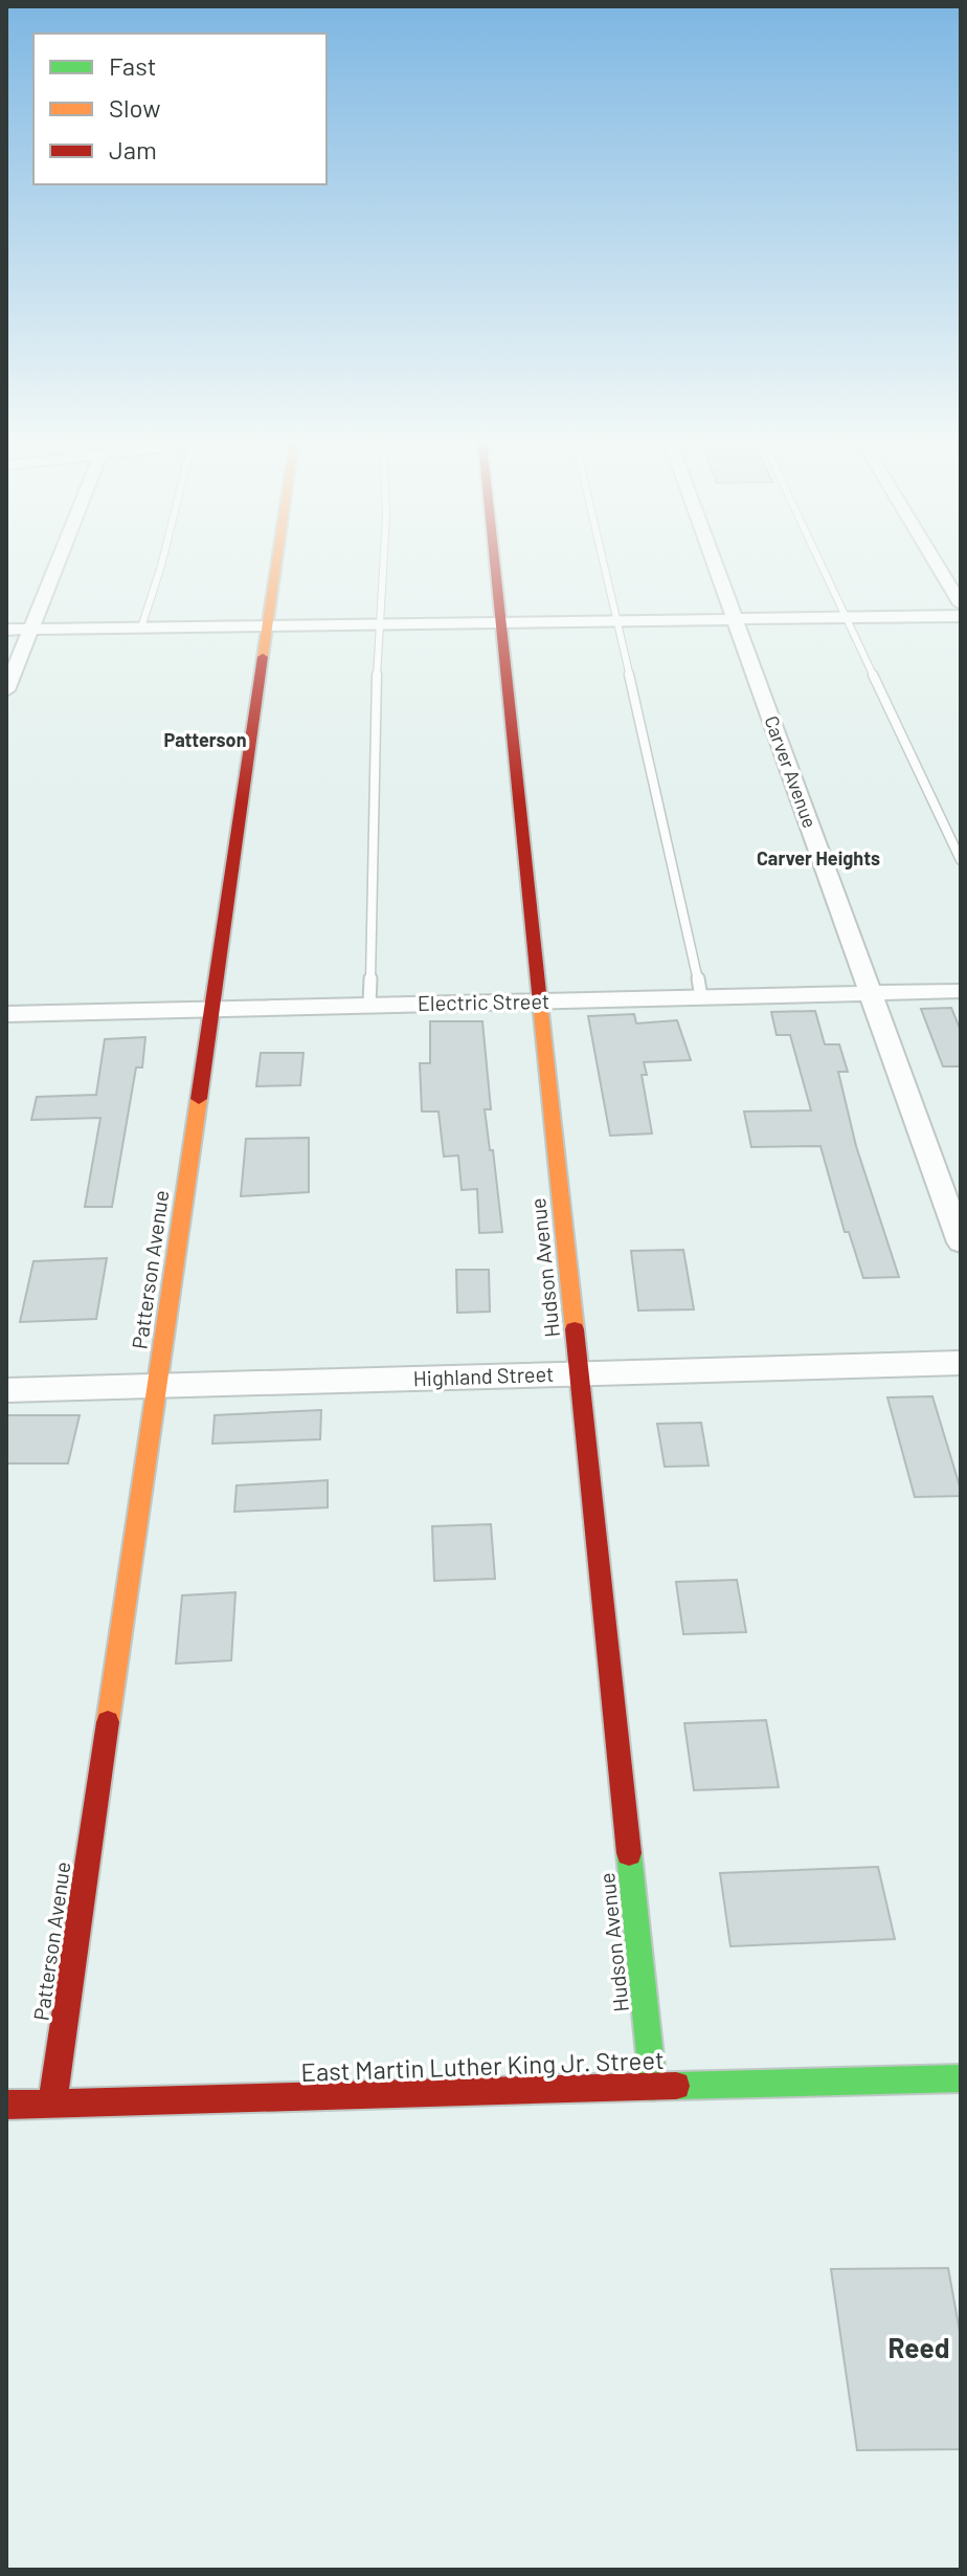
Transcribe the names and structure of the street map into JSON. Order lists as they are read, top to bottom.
{
  "streets": {
    "street": [
      "Carver Avenue",
      "Electric Street",
      "Hudson Avenue",
      "Patterson Avenue",
      "Highland Street",
      "East Martin Luther King Jr. Street"
    ]
  },
  "crossings": [
    ["Carver Avenue", "Electric Street"],
    ["Electric Street", "Hudson Avenue"],
    ["Electric Street", "Patterson Avenue"],
    ["Hudson Avenue", "Highland Street"],
    ["Hudson Avenue", "East Martin Luther King Jr. Street"],
    ["Patterson Avenue", "Highland Street"],
    ["Patterson Avenue", "East Martin Luther King Jr. Street"]
  ],
  "districts": ["Patterson", "Carver Heights", "Reed"],
  "legend": ["Fast", "Slow", "Jam"]
}
